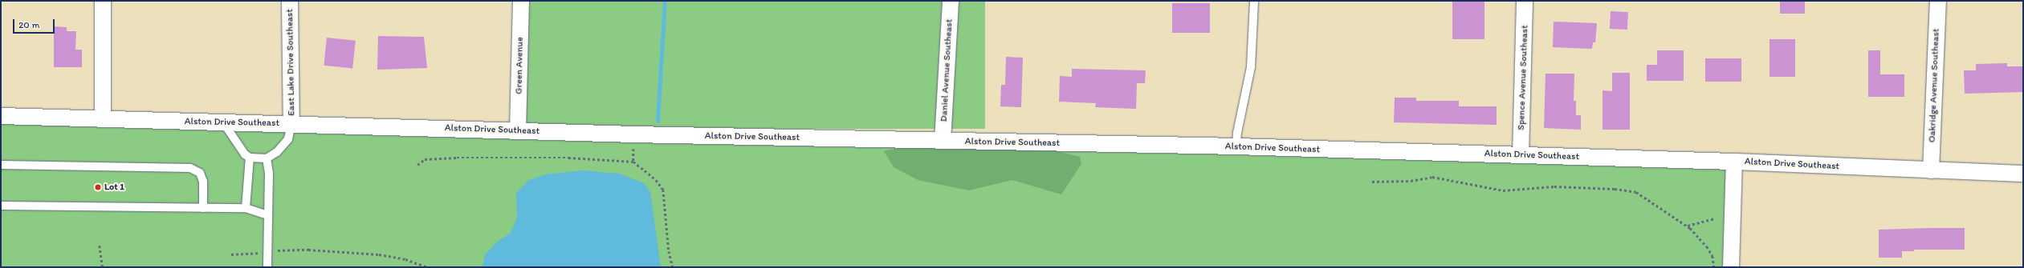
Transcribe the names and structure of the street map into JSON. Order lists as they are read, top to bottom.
{
  "streets": {
    "street": [
      "East Lake Drive Southeast",
      "Green Avenue",
      "Daniel Avenue Southeast",
      "Spence Avenue Southeast",
      "Oakridge Avenue Southeast",
      "Alston Drive Southeast"
    ]
  },
  "crossings": [
    ["East Lake Drive Southeast", "Alston Drive Southeast"],
    ["Green Avenue", "Alston Drive Southeast"],
    ["Daniel Avenue Southeast", "Alston Drive Southeast"],
    ["Spence Avenue Southeast", "Alston Drive Southeast"],
    ["Oakridge Avenue Southeast", "Alston Drive Southeast"]
  ],
  "places": ["Lot 1"],
  "scale_bar": "20 m"
}
